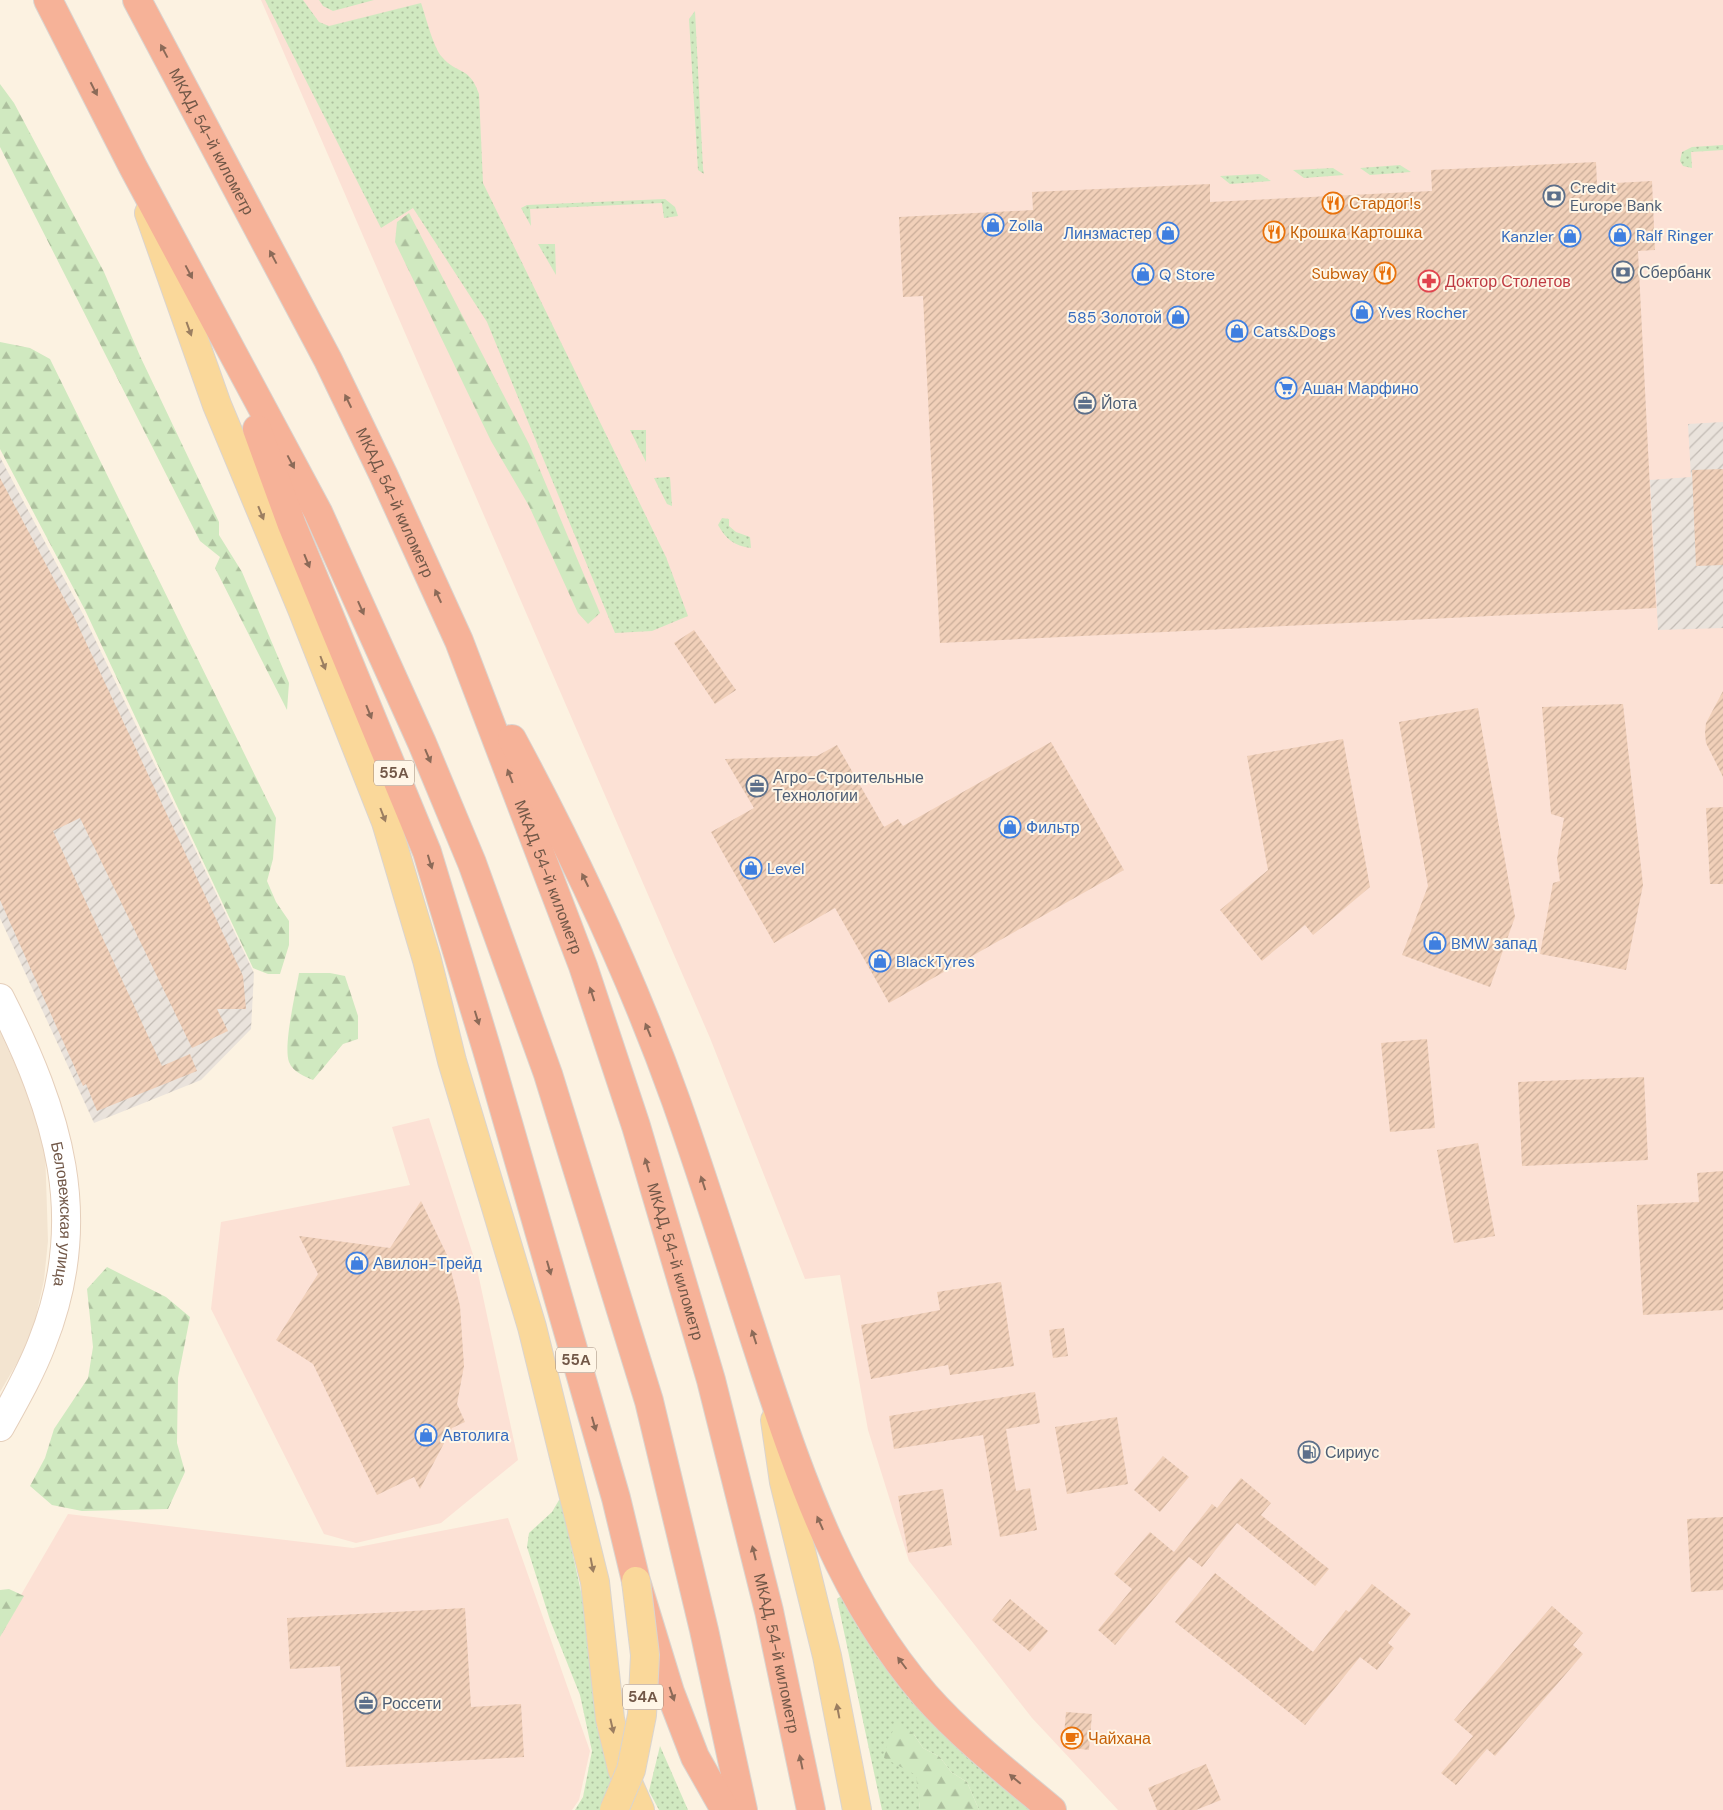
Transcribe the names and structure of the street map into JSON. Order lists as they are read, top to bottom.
{
  "streets": {
    "highway": ["МКАД, 54-й километр", "55А"],
    "main road": ["54А"],
    "street": ["Беловежская улица"]
  },
  "crossings": [
    ["55А", "54А"]
  ],
  "places": {
    "bank": ["Credit Europe Bank", "Сбербанк"],
    "restaurant": ["Стардог!s", "Крошка Картошка", "Subway"],
    "shop": [
      "Zolla",
      "Линзмастер",
      "Ralf Ringer",
      "Kanzler",
      "Q Store",
      "Yves Rocher",
      "585 Золотой",
      "Cats&Dogs",
      "Фильтр",
      "Level",
      "BMW запад",
      "BlackTyres",
      "Авилон-Трейд",
      "Автолига"
    ],
    "pharmacy": ["Доктор Столетов"],
    "supermarket": ["Ашан Марфино"],
    "office": ["Йота", "Агро-Строительные Технологии", "Россети"],
    "fuel station": ["Сириус"],
    "cafe": ["Чайхана"]
  }
}
